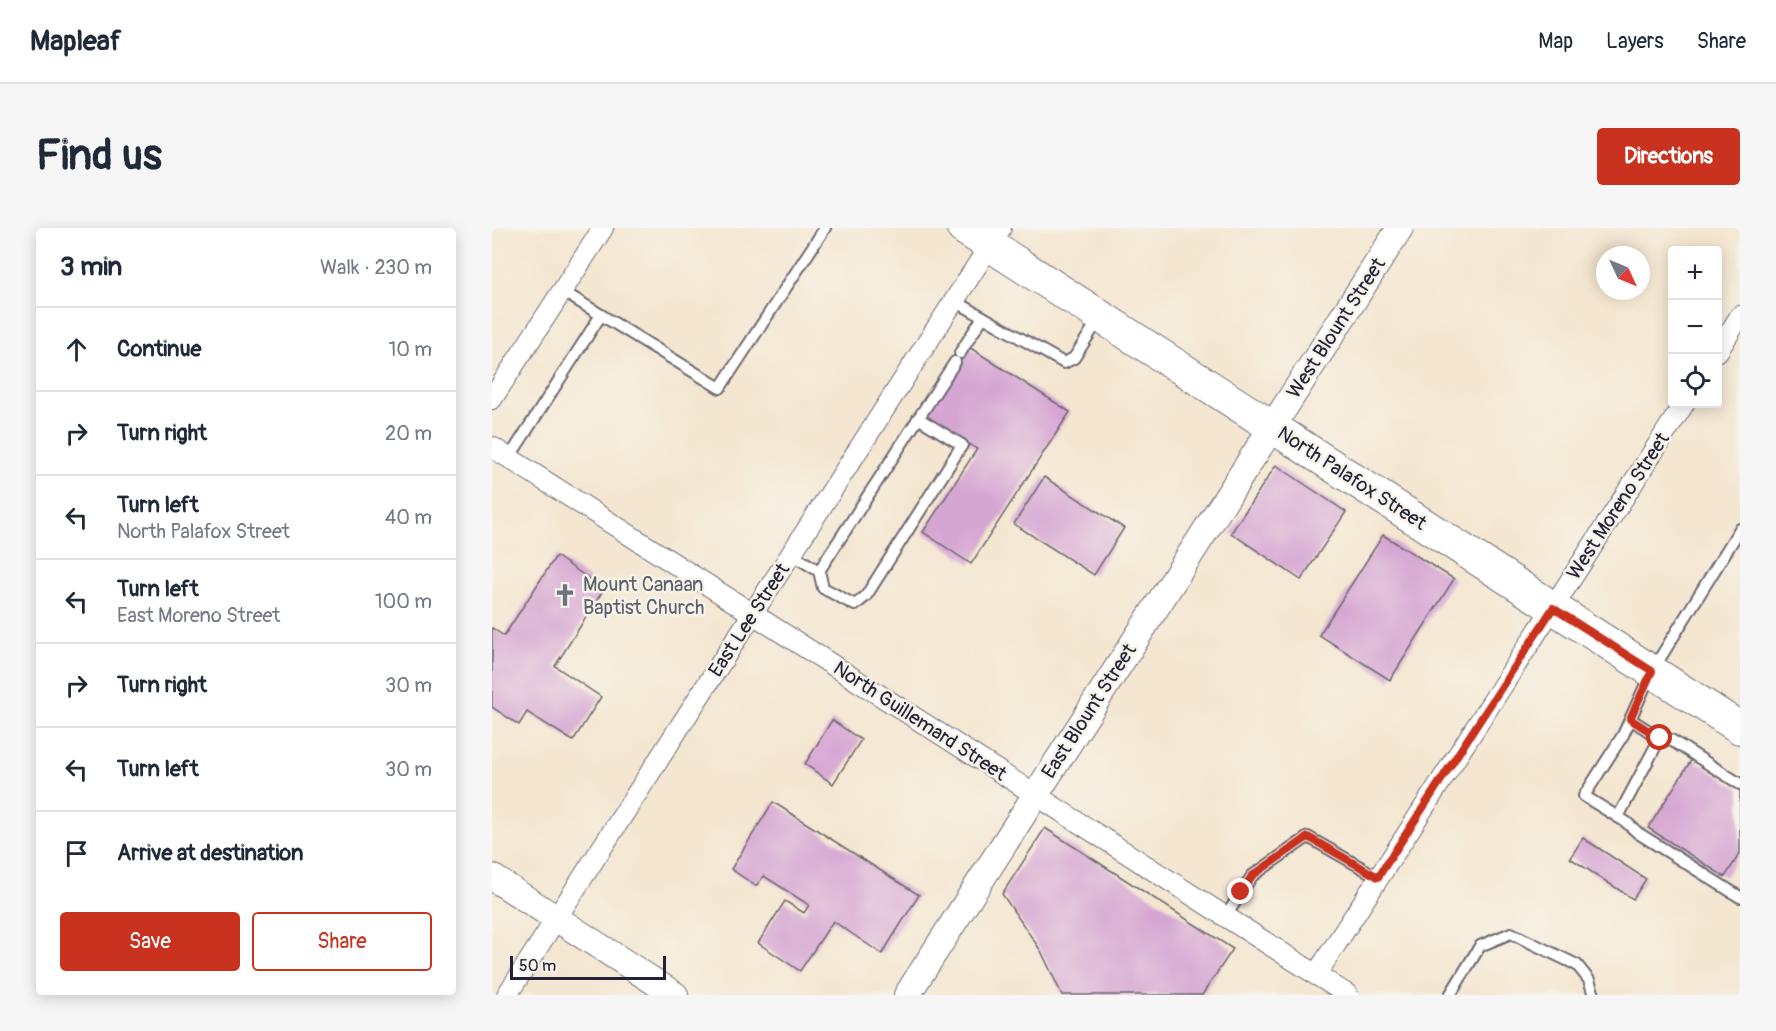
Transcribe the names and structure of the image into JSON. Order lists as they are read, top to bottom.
{
  "streets": {
    "main road": ["North Palafox Street"],
    "street": [
      "West Blount Street",
      "West Moreno Street",
      "East Lee Street",
      "East Blount Street",
      "North Guillemard Street"
    ]
  },
  "crossings": [
    ["West Blount Street", "North Palafox Street"],
    ["West Blount Street", "East Blount Street"],
    ["North Palafox Street", "West Moreno Street"],
    ["North Palafox Street", "East Lee Street"],
    ["North Palafox Street", "East Blount Street"],
    ["West Moreno Street", "North Guillemard Street"],
    ["East Lee Street", "North Guillemard Street"],
    ["East Blount Street", "North Guillemard Street"]
  ],
  "places": {
    "church": ["Mount Canaan Baptist Church"]
  },
  "scale_bar": "50 m",
  "north": "bottom right",
  "page": {
    "header": "Mapleaf",
    "nav": ["Map", "Layers", "Share"],
    "buttons": [
      "Directions",
      ["Save", "Share"]
    ],
    "title": "Find us",
    "heading": ["3 min", "Walk · 230 m"],
    "map_buttons": ["+", "−"],
    "list": [
      ["Continue", "10 m"],
      ["Turn right", "20 m"],
      ["Turn left", "North Palafox Street", "40 m"],
      ["Turn left", "East Moreno Street", "100 m"],
      ["Turn right", "30 m"],
      ["Turn left", "30 m"],
      "Arrive at destination"
    ],
    "scale": "50 m"
  }
}
